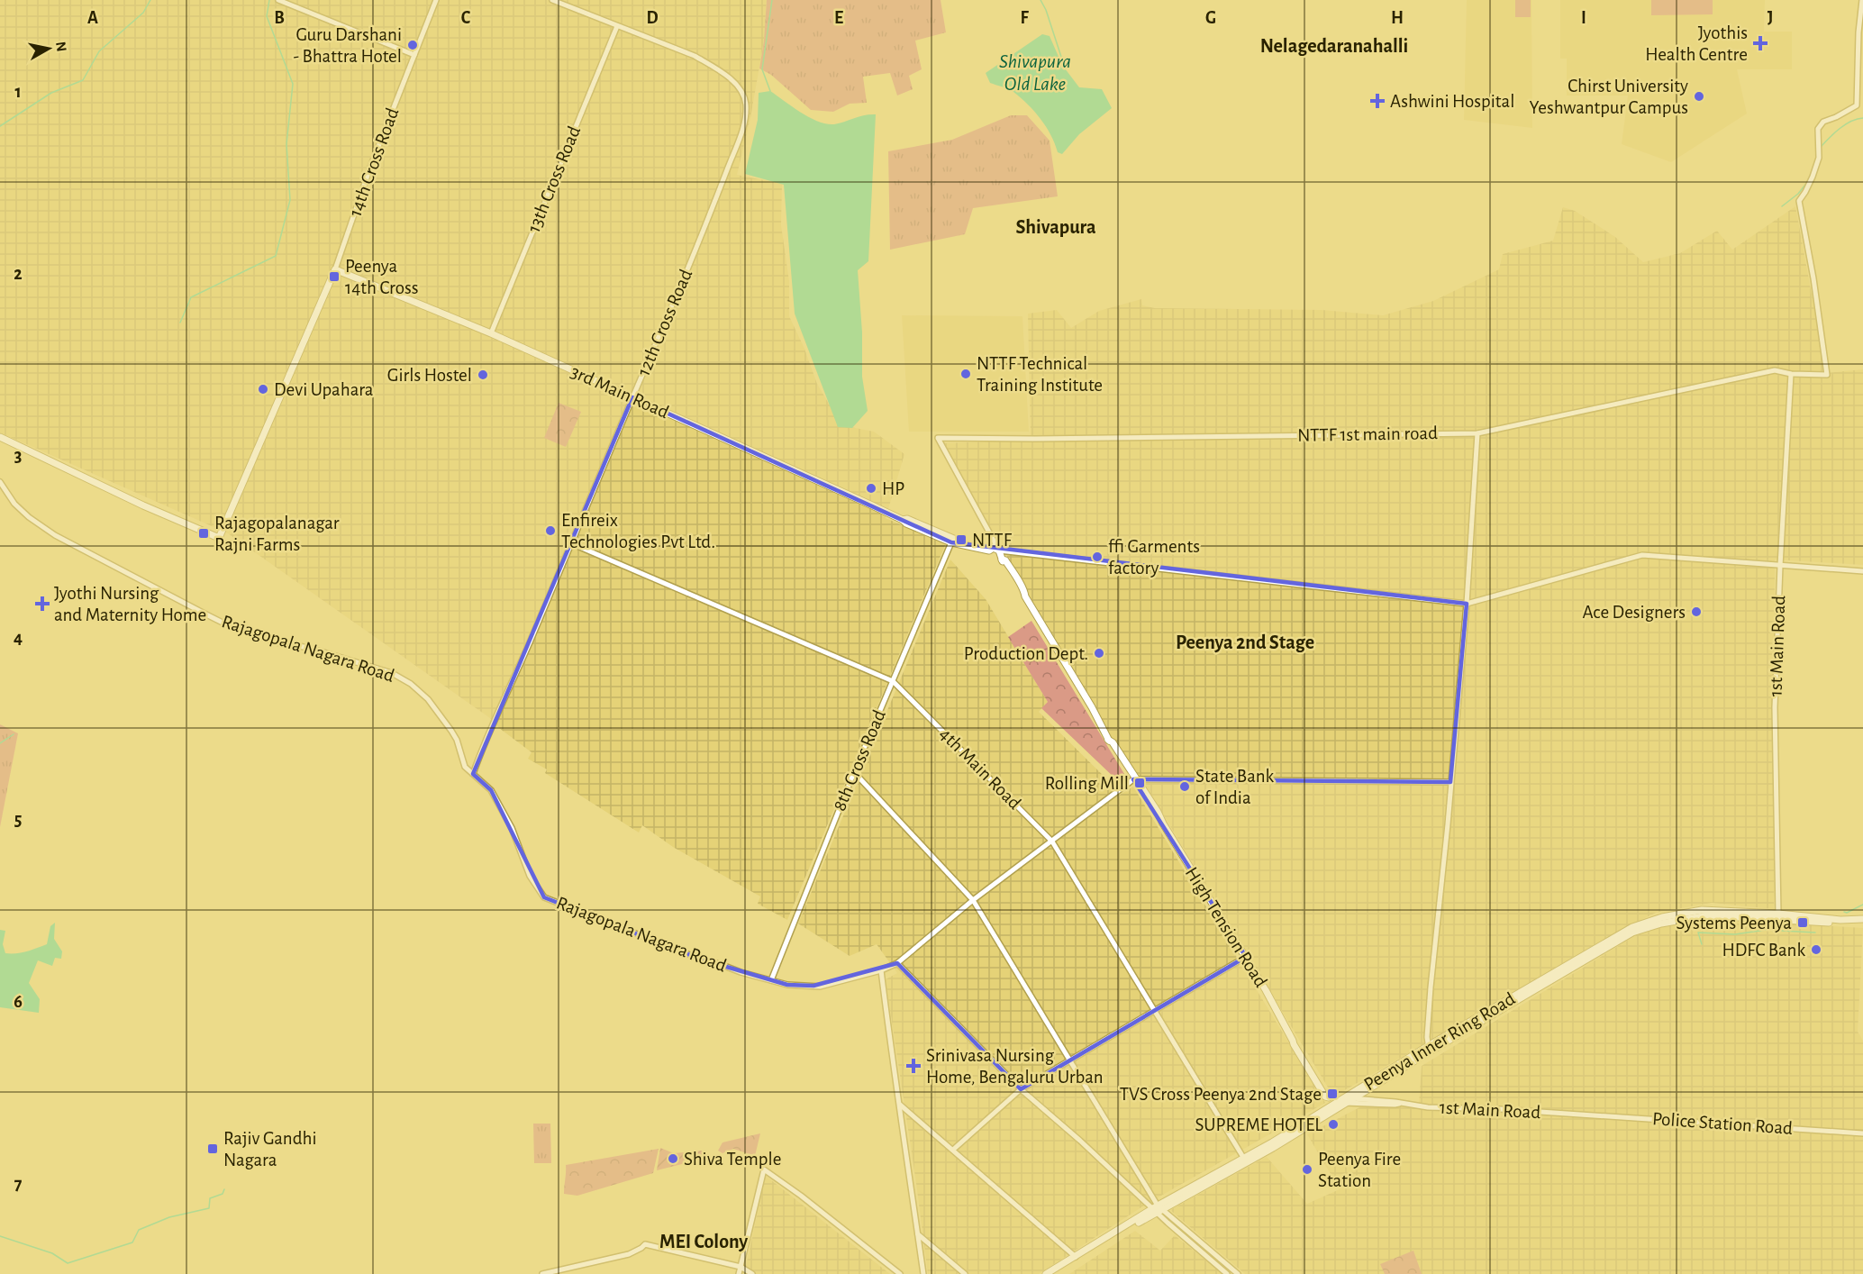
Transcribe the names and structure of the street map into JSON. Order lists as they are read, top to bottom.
{
  "streets": {
    "main road": ["3rd Main Road", "High Tension Road", "Peenya Inner Ring Road"],
    "street": [
      "14th Cross Road",
      "13th Cross Road",
      "12th Cross Road",
      "NTTF 1st main road",
      "1st Main Road",
      "Rajagopala Nagara Road",
      "8th Cross Road",
      "4th Main Road",
      "Police Station Road"
    ]
  },
  "crossings": [
    ["14th Cross Road", "3rd Main Road"],
    ["13th Cross Road", "12th Cross Road"],
    ["13th Cross Road", "3rd Main Road"],
    ["12th Cross Road", "3rd Main Road"],
    ["12th Cross Road", "Rajagopala Nagara Road"],
    ["12th Cross Road", "4th Main Road"],
    ["3rd Main Road", "NTTF 1st main road"],
    ["3rd Main Road", "8th Cross Road"],
    ["3rd Main Road", "High Tension Road"],
    ["NTTF 1st main road", "1st Main Road"],
    ["NTTF 1st main road", "High Tension Road"],
    ["1st Main Road", "Peenya Inner Ring Road"],
    ["1st Main Road", "Police Station Road"],
    ["Rajagopala Nagara Road", "8th Cross Road"],
    ["Rajagopala Nagara Road", "4th Main Road"],
    ["Rajagopala Nagara Road", "High Tension Road"],
    ["8th Cross Road", "4th Main Road"],
    ["4th Main Road", "Peenya Inner Ring Road"],
    ["High Tension Road", "Peenya Inner Ring Road"]
  ],
  "districts": [
    "Nelagedaranahalli",
    "Shivapura",
    "Peenya 2nd Stage",
    "MEI Colony"
  ],
  "water": ["Shivapura Old Lake"],
  "places": {
    "health": [
      "Jyothis Health Centre",
      "Ashwini Hospital",
      "Jyothi Nursing and Maternity Home",
      "Srinivasa Nursing Home, Bengaluru Urban"
    ],
    "other": [
      "Guru Darshani - Bhattra Hotel",
      "Chirst University Yeshwantpur Campus",
      "NTTF Technical Training Institute",
      "Girls Hostel",
      "Devi Upahara",
      "HP",
      "Enfireix Technologies Pvt Ltd.",
      "ffi Garments factory",
      "Ace Designers",
      "Production Dept.",
      "State Bank of India",
      "HDFC Bank",
      "SUPREME HOTEL",
      "Shiva Temple",
      "Peenya Fire Station"
    ],
    "transit": [
      "Peenya 14th Cross",
      "Rajagopalanagar Rajni Farms",
      "NTTF",
      "Rolling Mill",
      "Systems Peenya",
      "TVS Cross Peenya 2nd Stage",
      "Rajiv Gandhi Nagara"
    ]
  },
  "north": "right",
  "grid": {
    "columns": [
      "A",
      "B",
      "C",
      "D",
      "E",
      "F",
      "G",
      "H",
      "I",
      "J"
    ],
    "rows": [
      "1",
      "2",
      "3",
      "4",
      "5",
      "6",
      "7"
    ]
  }
}
